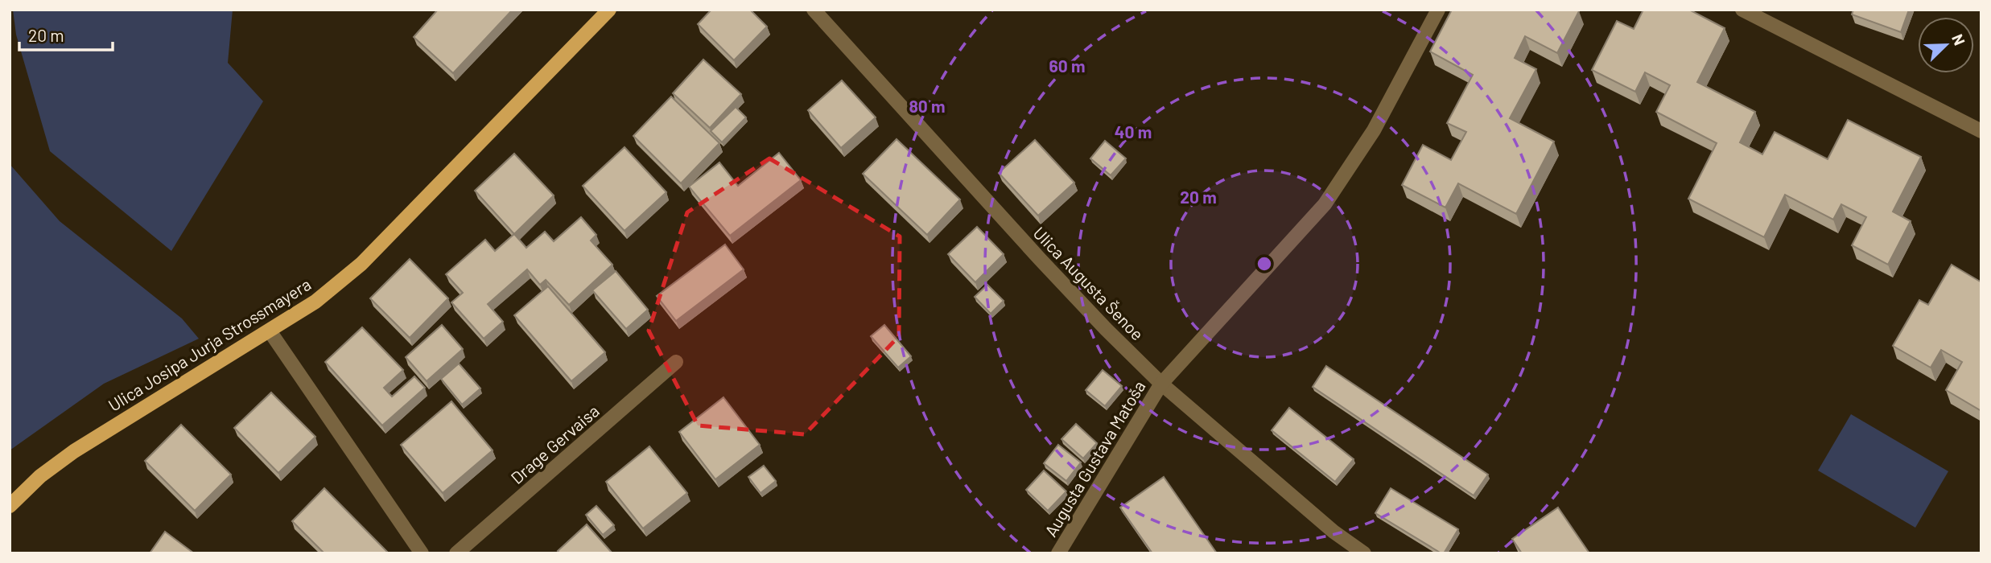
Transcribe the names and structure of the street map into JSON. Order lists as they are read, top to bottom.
{
  "streets": {
    "main road": ["Ulica Josipa Jurja Strossmayera"],
    "street": ["Ulica Augusta Šenoe", "Drage Gervaisa", "Augusta Gustava Matoša"]
  },
  "crossings": [
    ["Ulica Augusta Šenoe", "Augusta Gustava Matoša"]
  ],
  "scale_bar": "20 m",
  "north": "top right",
  "rings": [
    "60 m",
    "80 m",
    "40 m",
    "20 m"
  ]
}
